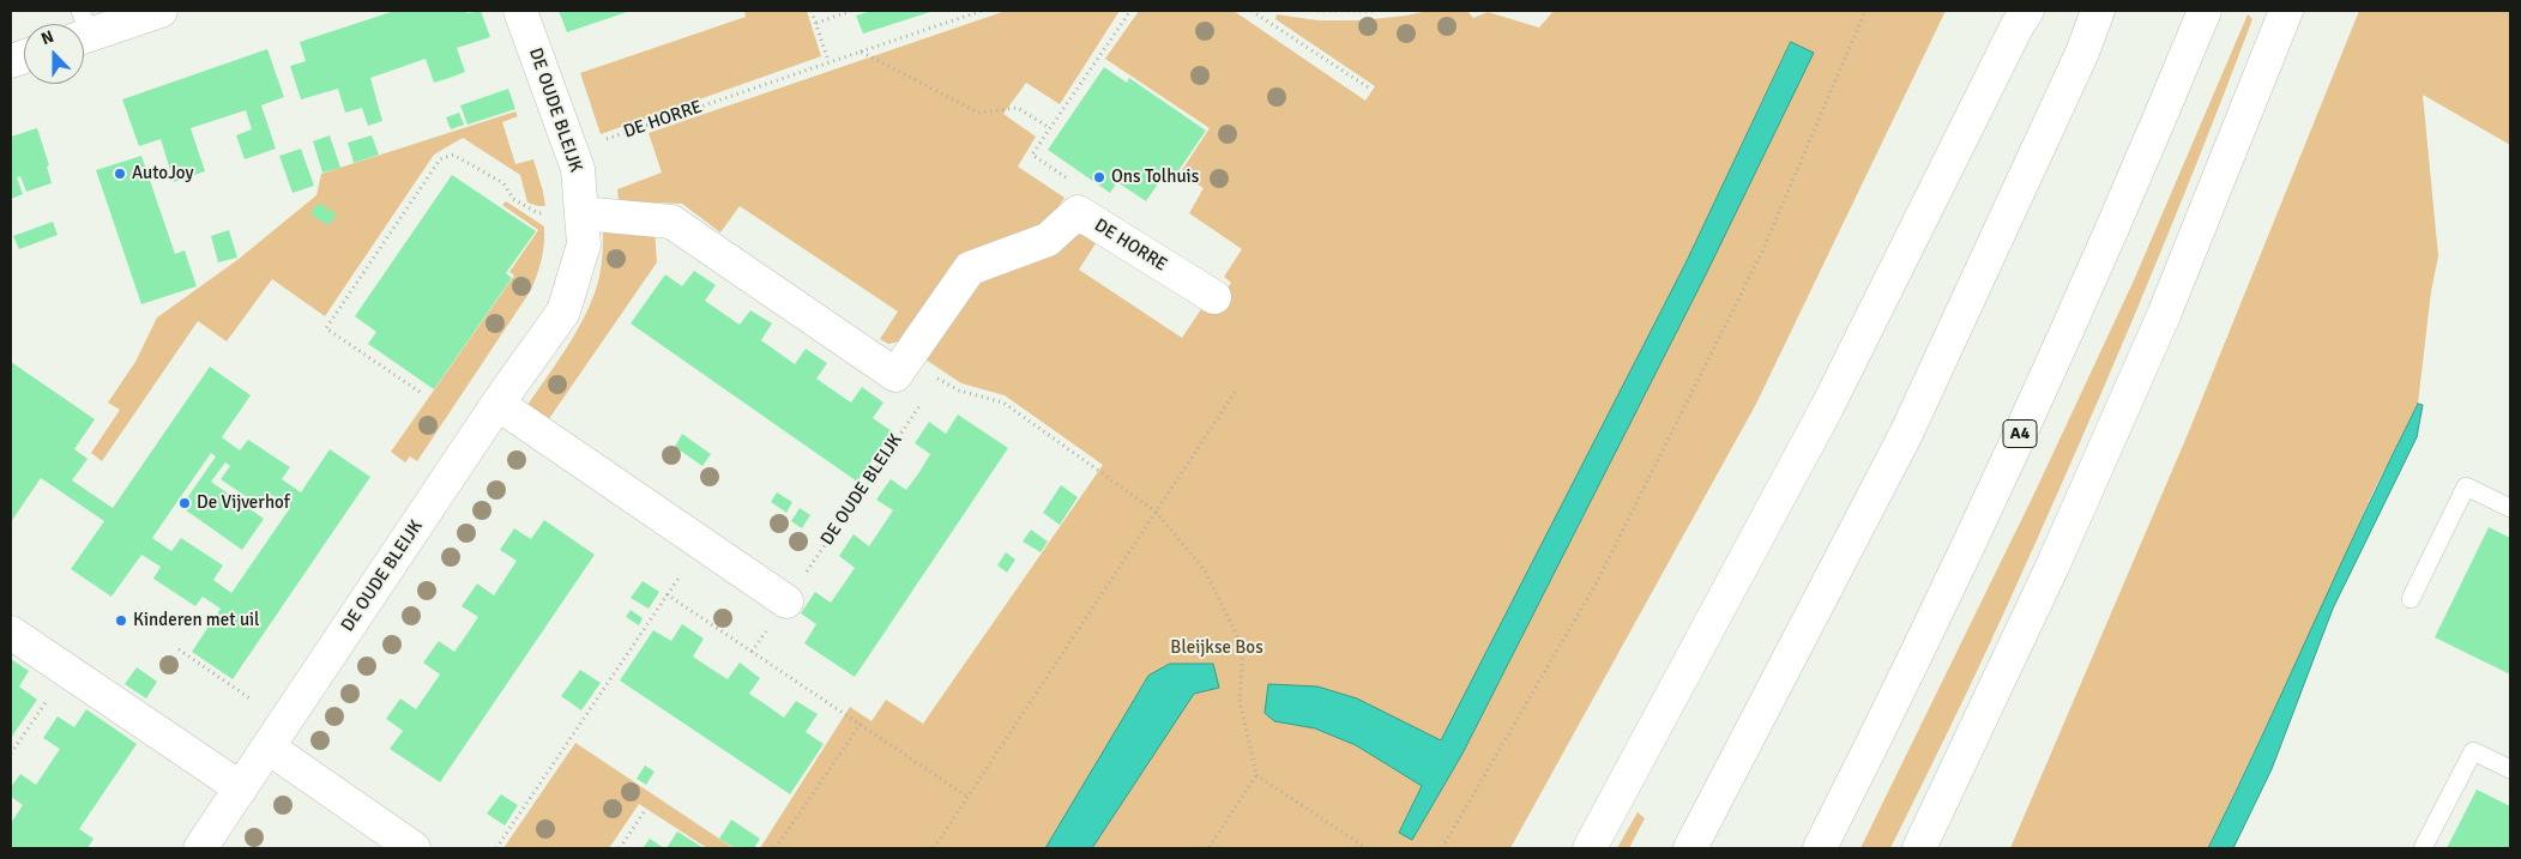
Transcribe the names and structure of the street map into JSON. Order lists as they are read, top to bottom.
{
  "streets": {
    "main road": ["DE OUDE BLEIJK", "DE HORRE", "A4"]
  },
  "crossings": [
    ["DE OUDE BLEIJK", "DE HORRE"]
  ],
  "parks": ["Bleijkse Bos"],
  "places": [
    "AutoJoy",
    "Ons Tolhuis",
    "De Vijverhof",
    "Kinderen met uil"
  ],
  "north": "top"
}
